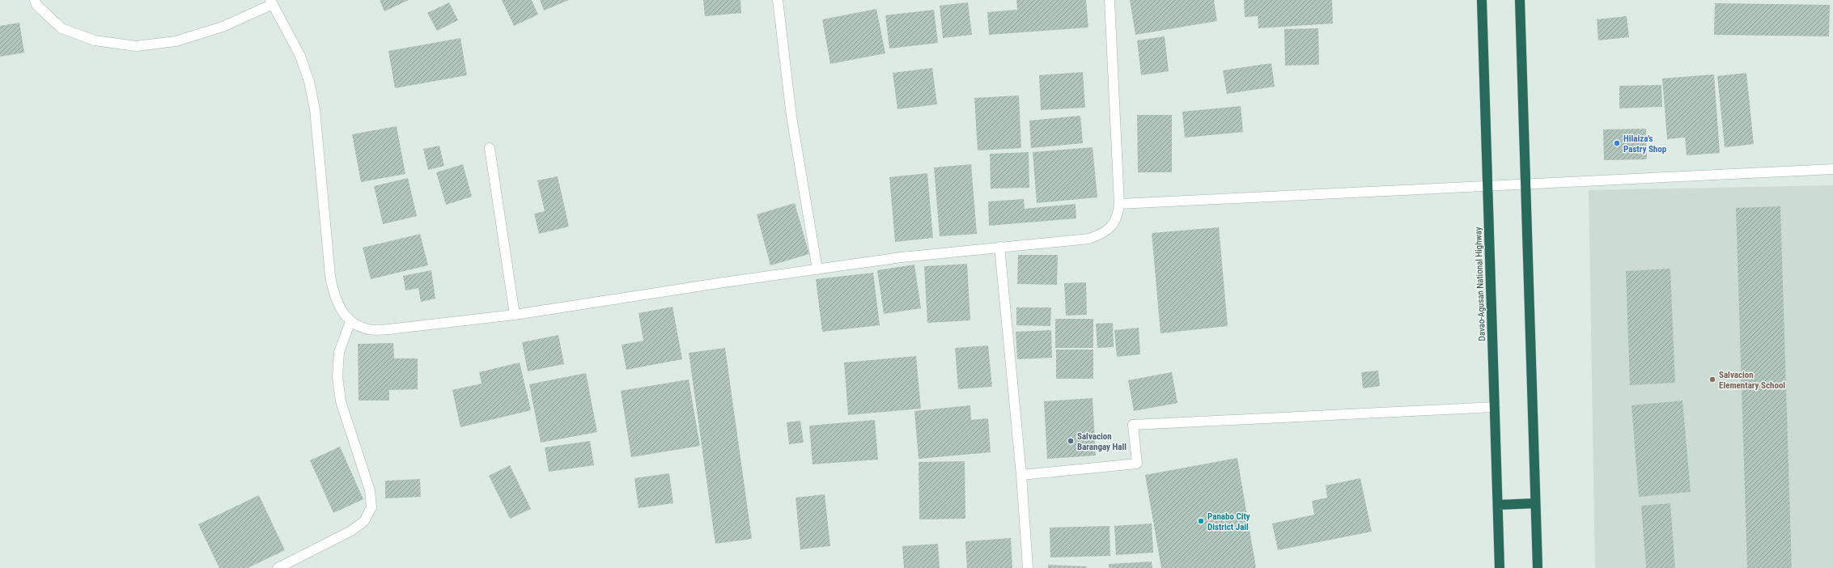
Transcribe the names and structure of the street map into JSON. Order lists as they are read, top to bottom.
{
  "streets": {
    "highway": ["Davao-Agusan National Highway"]
  },
  "places": [
    "Hilaiza's Pastry Shop",
    "Salvacion Elementary School",
    "Salvacion Barangay Hall",
    "Panabo City District Jail"
  ]
}
